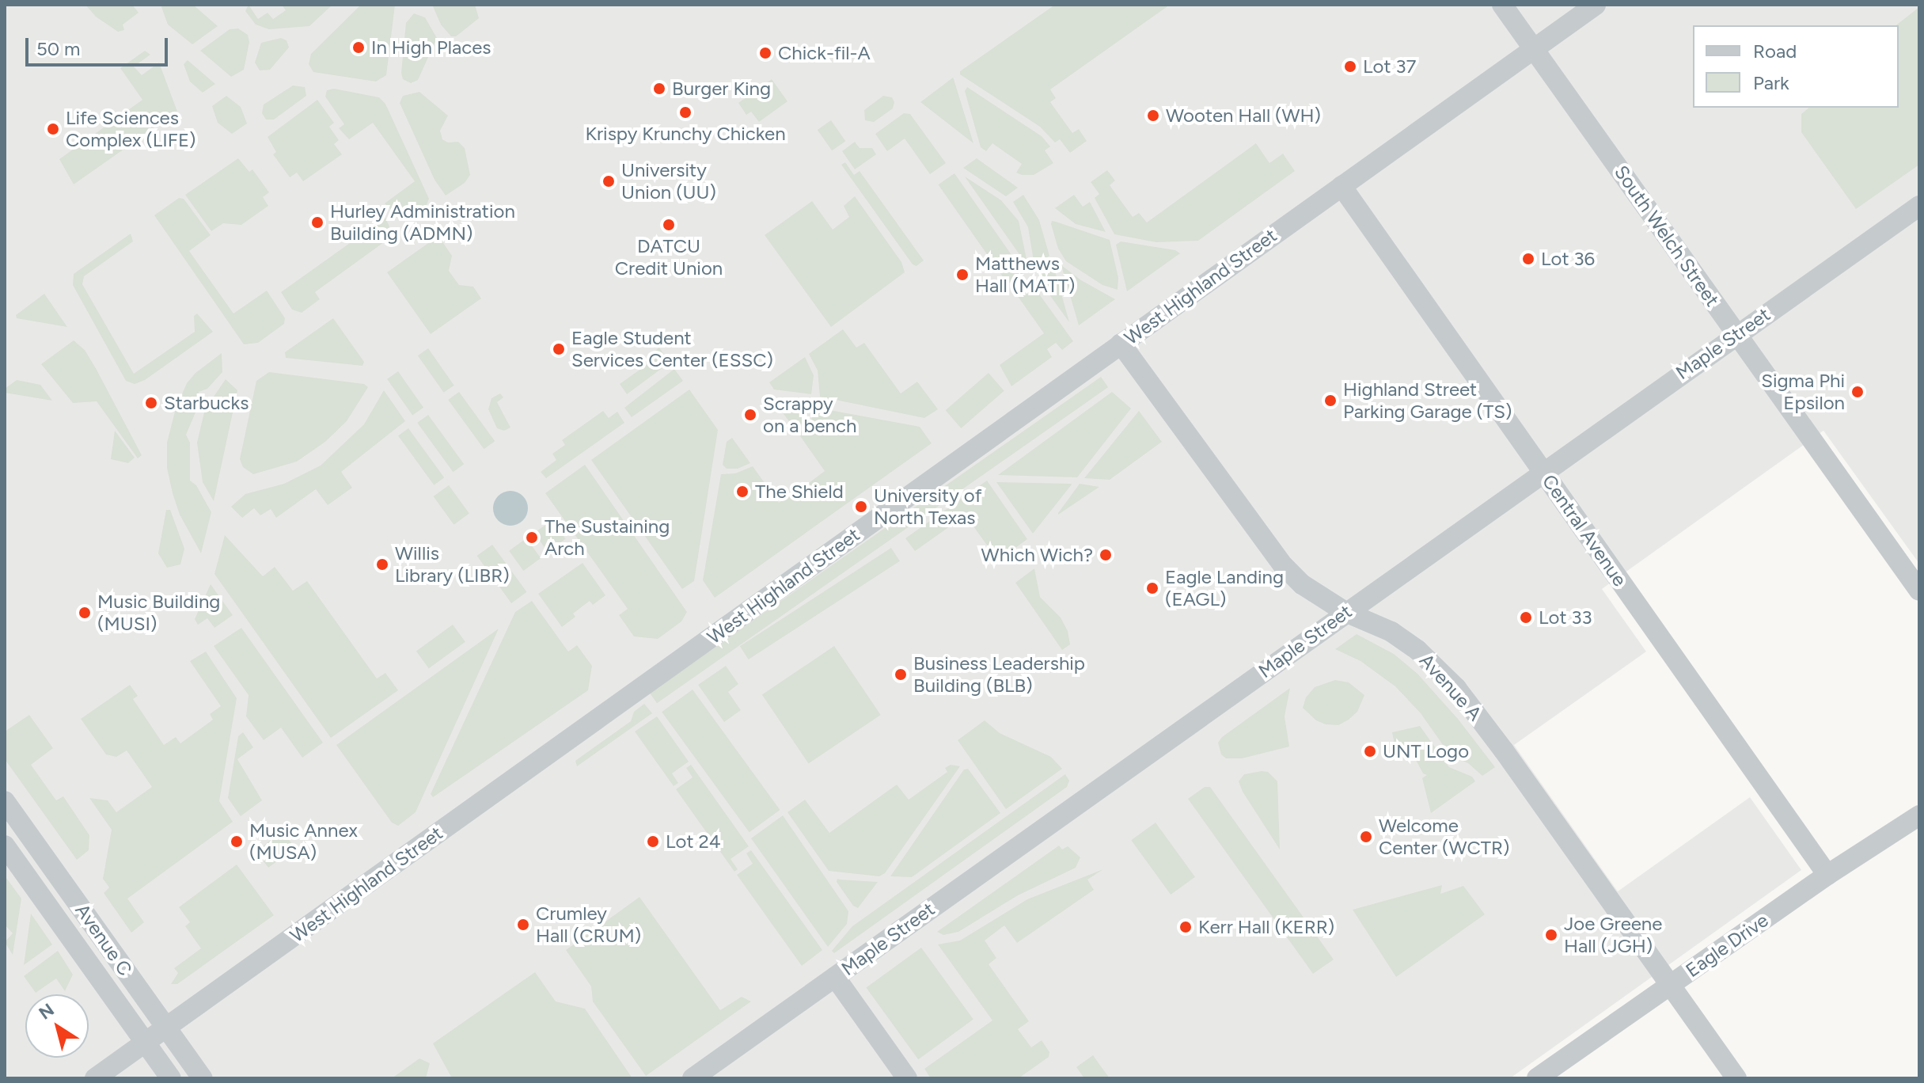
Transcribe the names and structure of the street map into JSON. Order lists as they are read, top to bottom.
{
  "streets": {
    "street": [
      "South Welch Street",
      "West Highland Street",
      "Maple Street",
      "Central Avenue",
      "Avenue A",
      "Avenue C",
      "Eagle Drive"
    ]
  },
  "crossings": [
    ["South Welch Street", "West Highland Street"],
    ["South Welch Street", "Maple Street"],
    ["West Highland Street", "Central Avenue"],
    ["West Highland Street", "Avenue A"],
    ["West Highland Street", "Avenue C"],
    ["Maple Street", "Central Avenue"],
    ["Maple Street", "Avenue A"],
    ["Central Avenue", "Eagle Drive"],
    ["Avenue A", "Eagle Drive"]
  ],
  "places": [
    "In High Places",
    "Chick-fil-A",
    "Lot 37",
    "Burger King",
    "Krispy Krunchy Chicken",
    "Wooten Hall (WH)",
    "Life Sciences Complex (LIFE)",
    "University Union (UU)",
    "Hurley Administration Building (ADMN)",
    "DATCU Credit Union",
    "Lot 36",
    "Matthews Hall (MATT)",
    "Eagle Student Services Center (ESSC)",
    "Sigma Phi Epsilon",
    "Highland Street Parking Garage (TS)",
    "Starbucks",
    "Scrappy on a bench",
    "The Shield",
    "University of North Texas",
    "The Sustaining Arch",
    "Which Wich?",
    "Willis Library (LIBR)",
    "Eagle Landing (EAGL)",
    "Music Building (MUSI)",
    "Lot 33",
    "Business Leadership Building (BLB)",
    "UNT Logo",
    "Welcome Center (WCTR)",
    "Music Annex (MUSA)",
    "Lot 24",
    "Crumley Hall (CRUM)",
    "Kerr Hall (KERR)",
    "Joe Greene Hall (JGH)"
  ],
  "legend": ["Road", "Park"],
  "scale_bar": "50 m",
  "north": "top left"
}
